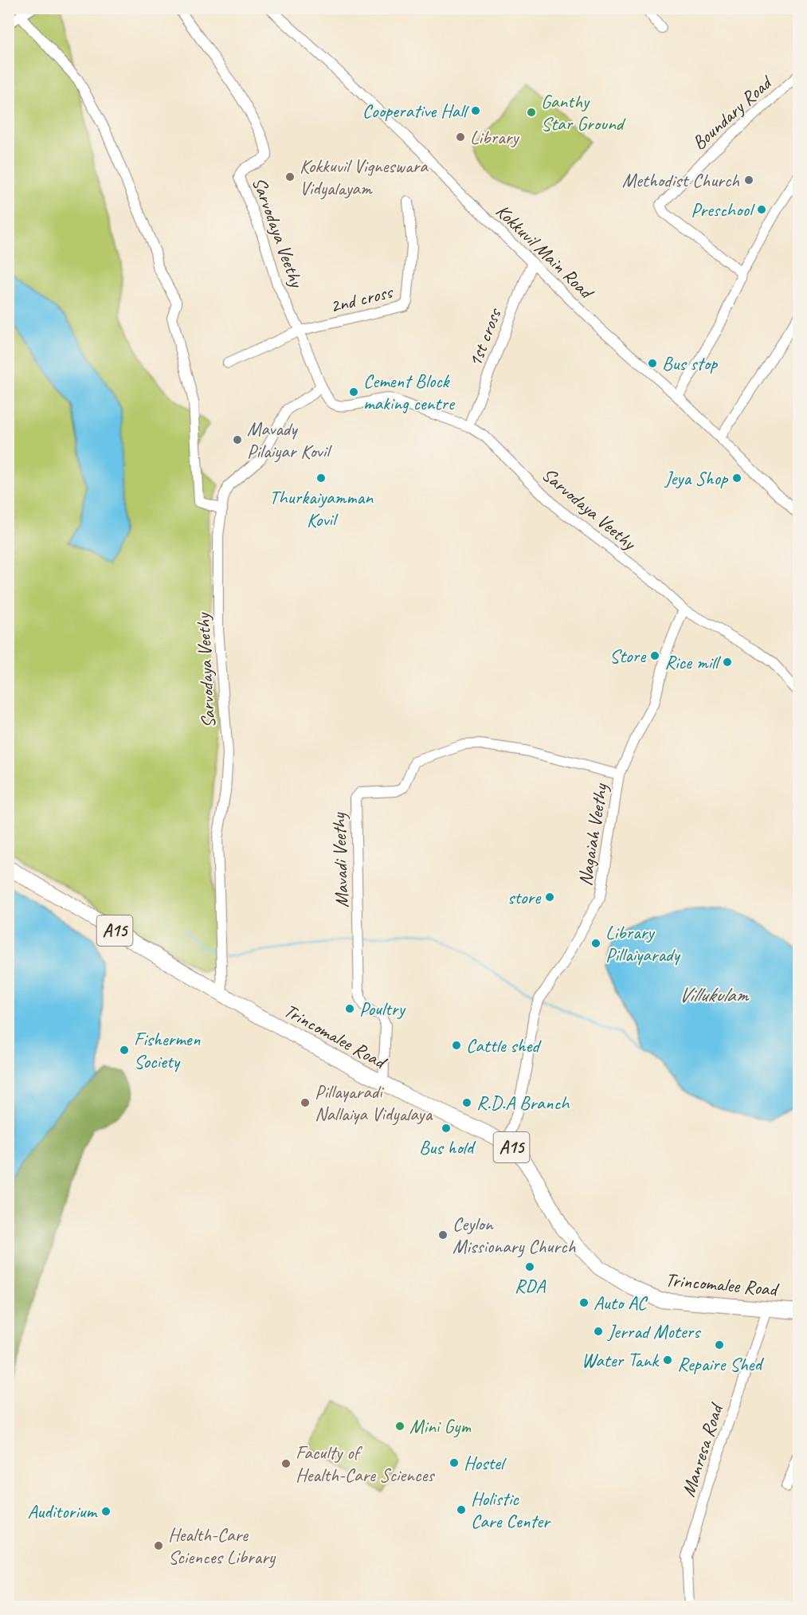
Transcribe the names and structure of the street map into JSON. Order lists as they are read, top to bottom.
{
  "streets": {
    "highway": ["A15", "Trincomalee Road"],
    "street": [
      "Boundary Road",
      "Sarvodaya Veethy",
      "Kokkuvil Main Road",
      "2nd cross",
      "1st cross",
      "Nagaiah Veethy",
      "Mavadi Veethy",
      "Manresa Road"
    ]
  },
  "crossings": [
    ["Sarvodaya Veethy", "2nd cross"],
    ["Sarvodaya Veethy", "1st cross"],
    ["Sarvodaya Veethy", "Nagaiah Veethy"],
    ["Sarvodaya Veethy", "Trincomalee Road"],
    ["Kokkuvil Main Road", "1st cross"],
    ["Nagaiah Veethy", "Mavadi Veethy"],
    ["Nagaiah Veethy", "Trincomalee Road"],
    ["Mavadi Veethy", "Trincomalee Road"],
    ["Trincomalee Road", "Manresa Road"]
  ],
  "water": ["Villukulam"],
  "places": [
    "Cooperative Hall",
    "Ganthy Star Ground",
    "Library",
    "Kokkuvil Vigneswara Vidyalayam",
    "Methodist Church",
    "Preschool",
    "Bus stop",
    "Cement Block making centre",
    "Mavady Pilaiyar Kovil",
    "Thurkaiyamman Kovil",
    "Jeya Shop",
    "Store",
    "Rice mill",
    "store",
    "Library Pillaiyarady",
    "Poultry",
    "Cattle shed",
    "Fishermen Society",
    "Pillayaradi Nallaiya Vidyalaya",
    "R.D.A Branch",
    "Bus hold",
    "Ceylon Missionary Church",
    "RDA",
    "Auto AC",
    "Jerrad Moters",
    "Repaire Shed",
    "Water Tank",
    "Mini Gym",
    "Hostel",
    "Faculty of Health-Care Sciences",
    "Holistic Care Center",
    "Auditorium",
    "Health-Care Sciences Library"
  ]
}
